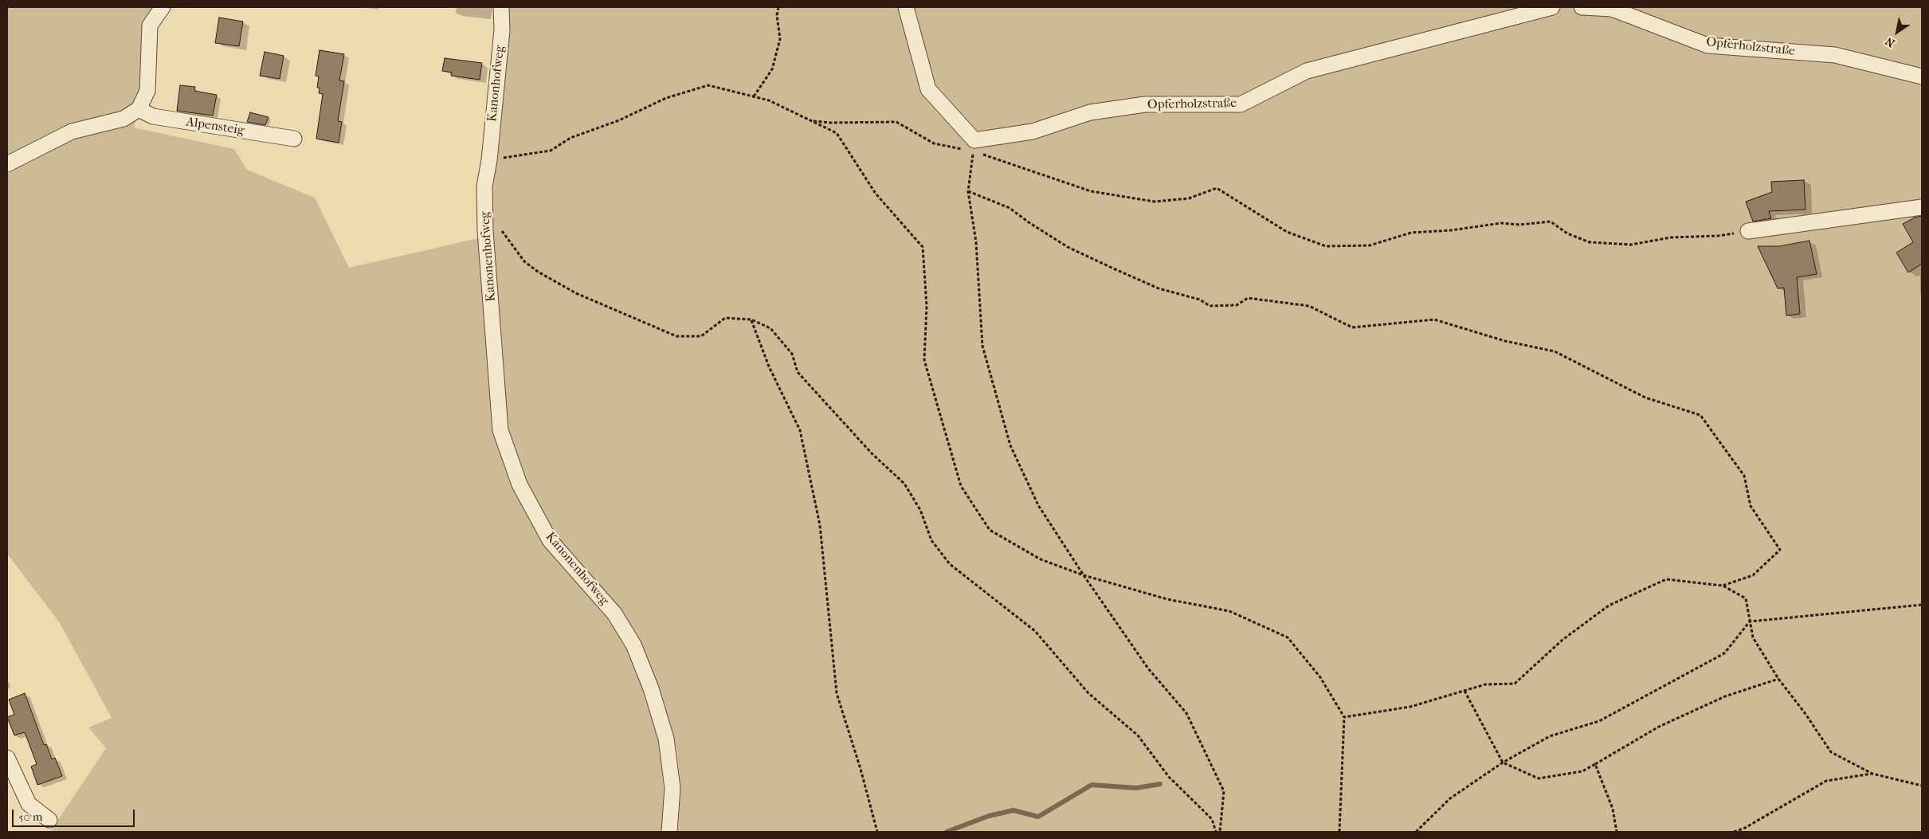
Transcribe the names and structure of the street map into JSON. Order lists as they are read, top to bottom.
{
  "streets": {
    "street": [
      "Opferholzstraße",
      "Kanonhofweg",
      "Alpensteig",
      "Kanonenhofweg"
    ]
  },
  "crossings": [
    ["Kanonhofweg", "Kanonenhofweg"]
  ],
  "scale_bar": "50 m",
  "north": "bottom left"
}
